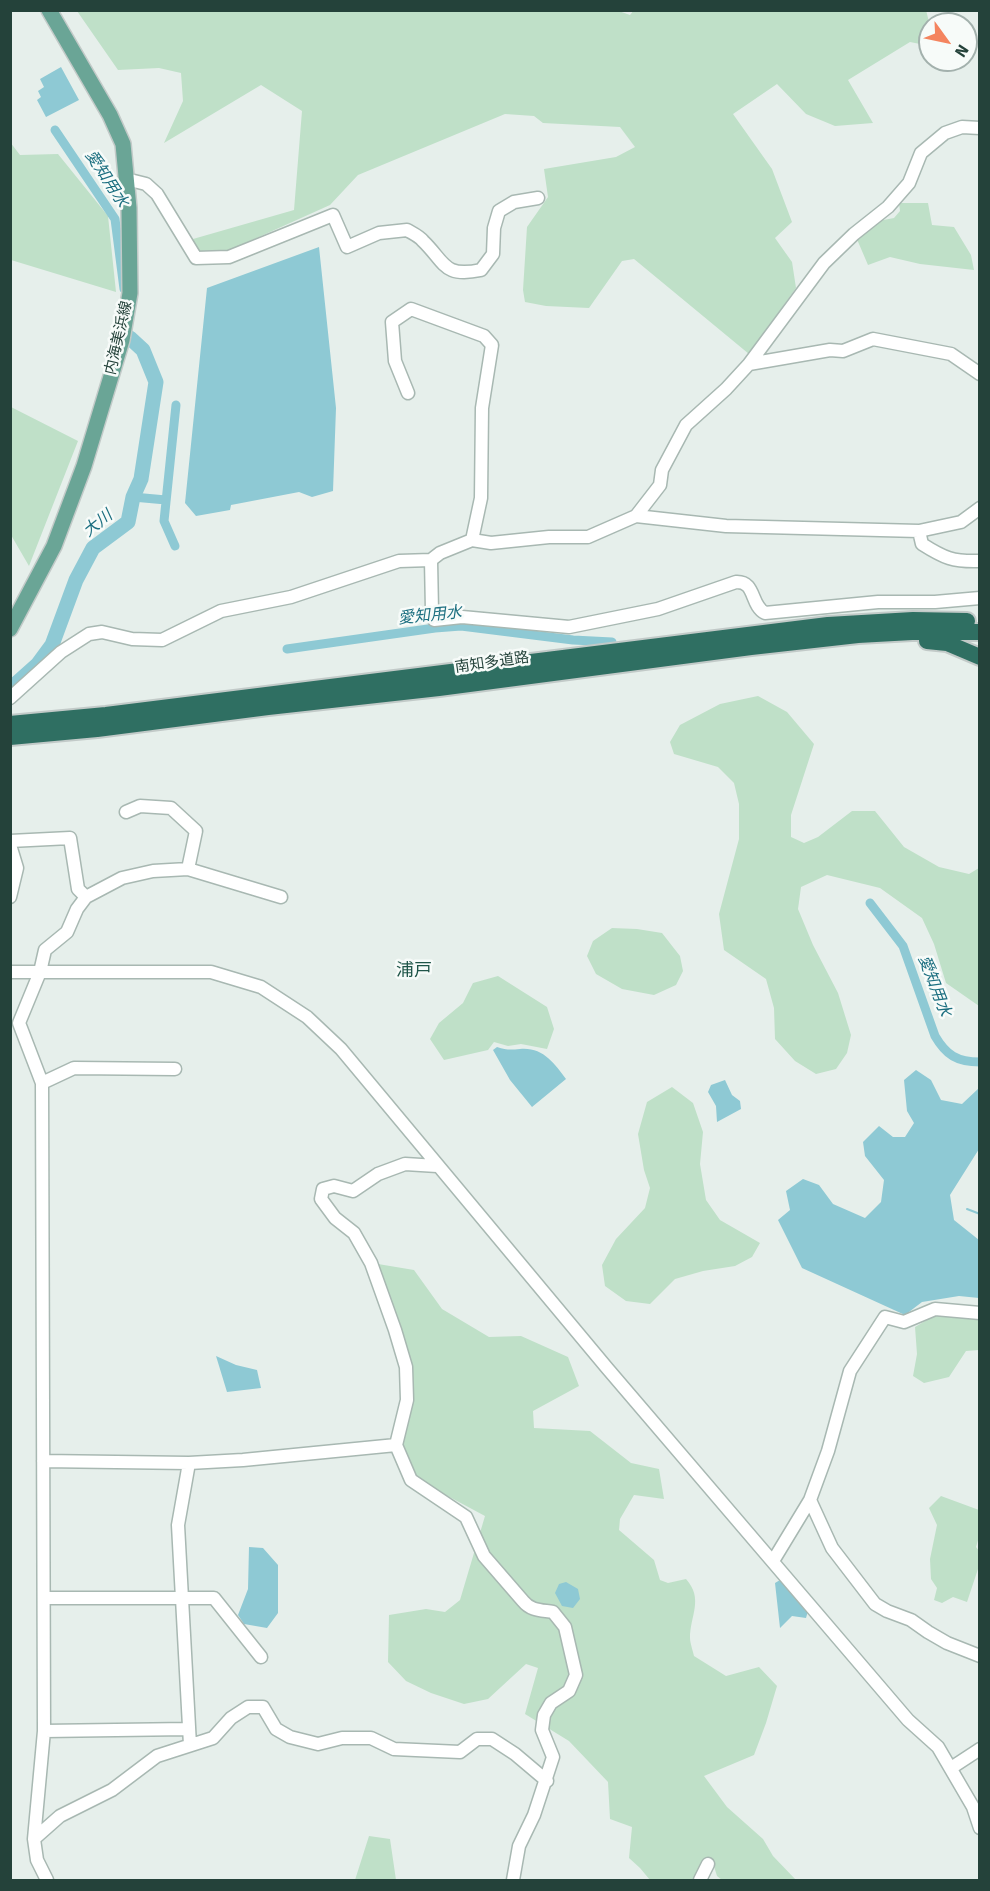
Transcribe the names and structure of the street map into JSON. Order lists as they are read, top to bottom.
{
  "streets": {
    "highway": ["南知多道路"],
    "main road": ["内海美浜線"]
  },
  "districts": ["浦戸"],
  "water": ["愛知用水", "大川"],
  "north": "bottom right"
}
